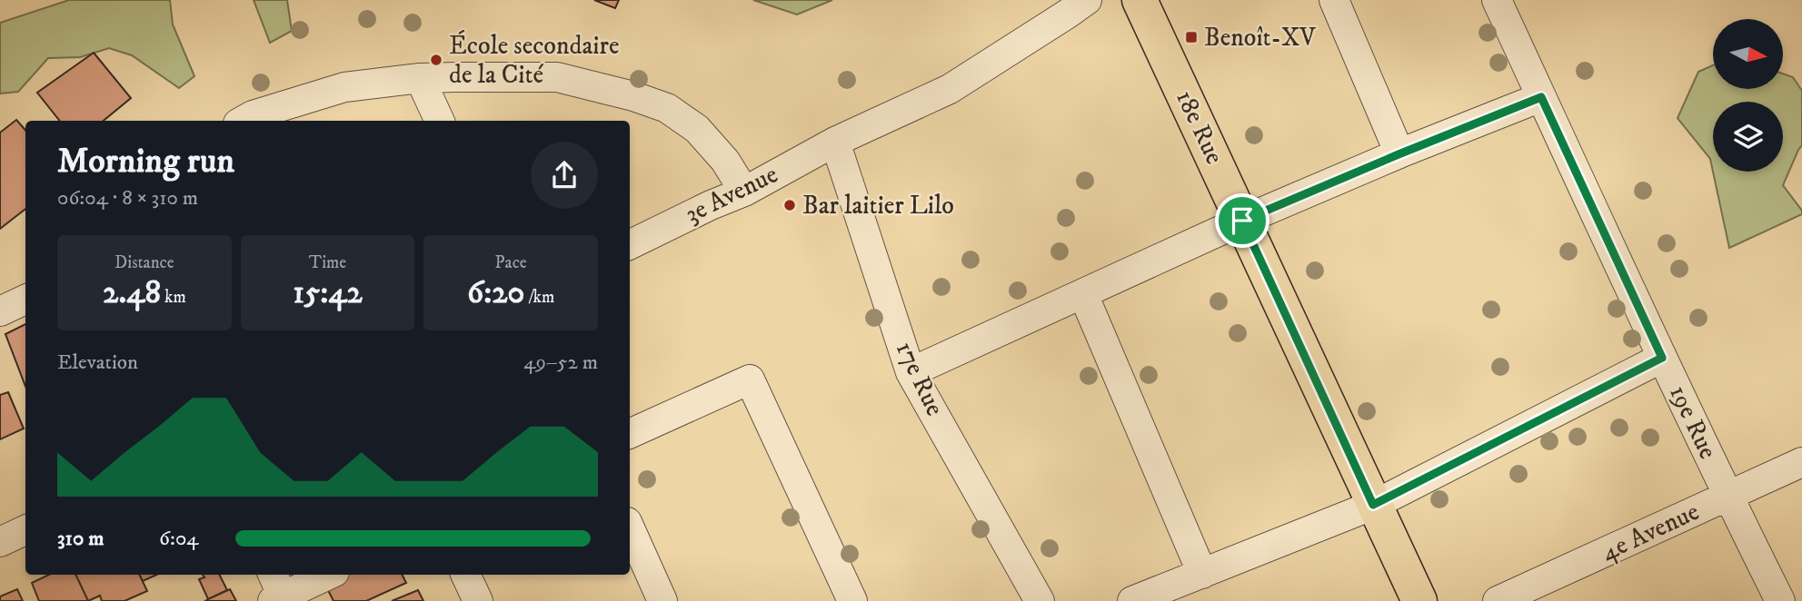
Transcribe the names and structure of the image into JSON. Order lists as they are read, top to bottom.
{
  "streets": {
    "main road": ["18e Rue"],
    "street": [
      "3e Avenue",
      "17e Rue",
      "19e Rue",
      "4e Avenue"
    ]
  },
  "crossings": [
    ["3e Avenue", "17e Rue"],
    ["19e Rue", "4e Avenue"]
  ],
  "places": {
    "transit": ["Benoît-XV"],
    "other": ["École secondaire de la Cité", "Bar laitier Lilo"]
  },
  "north": "right",
  "page": {
    "heading": ["Morning run", "06:04 · 8 × 310 m"],
    "stats": [
      ["Distance", "2.48 km"],
      ["Time", "15:42"],
      ["Pace", "6:20 /km"]
    ],
    "chart": ["Elevation", "49–52 m"],
    "list": [
      {
        "name": "310 m",
        "note": "6:04"
      }
    ]
  }
}
